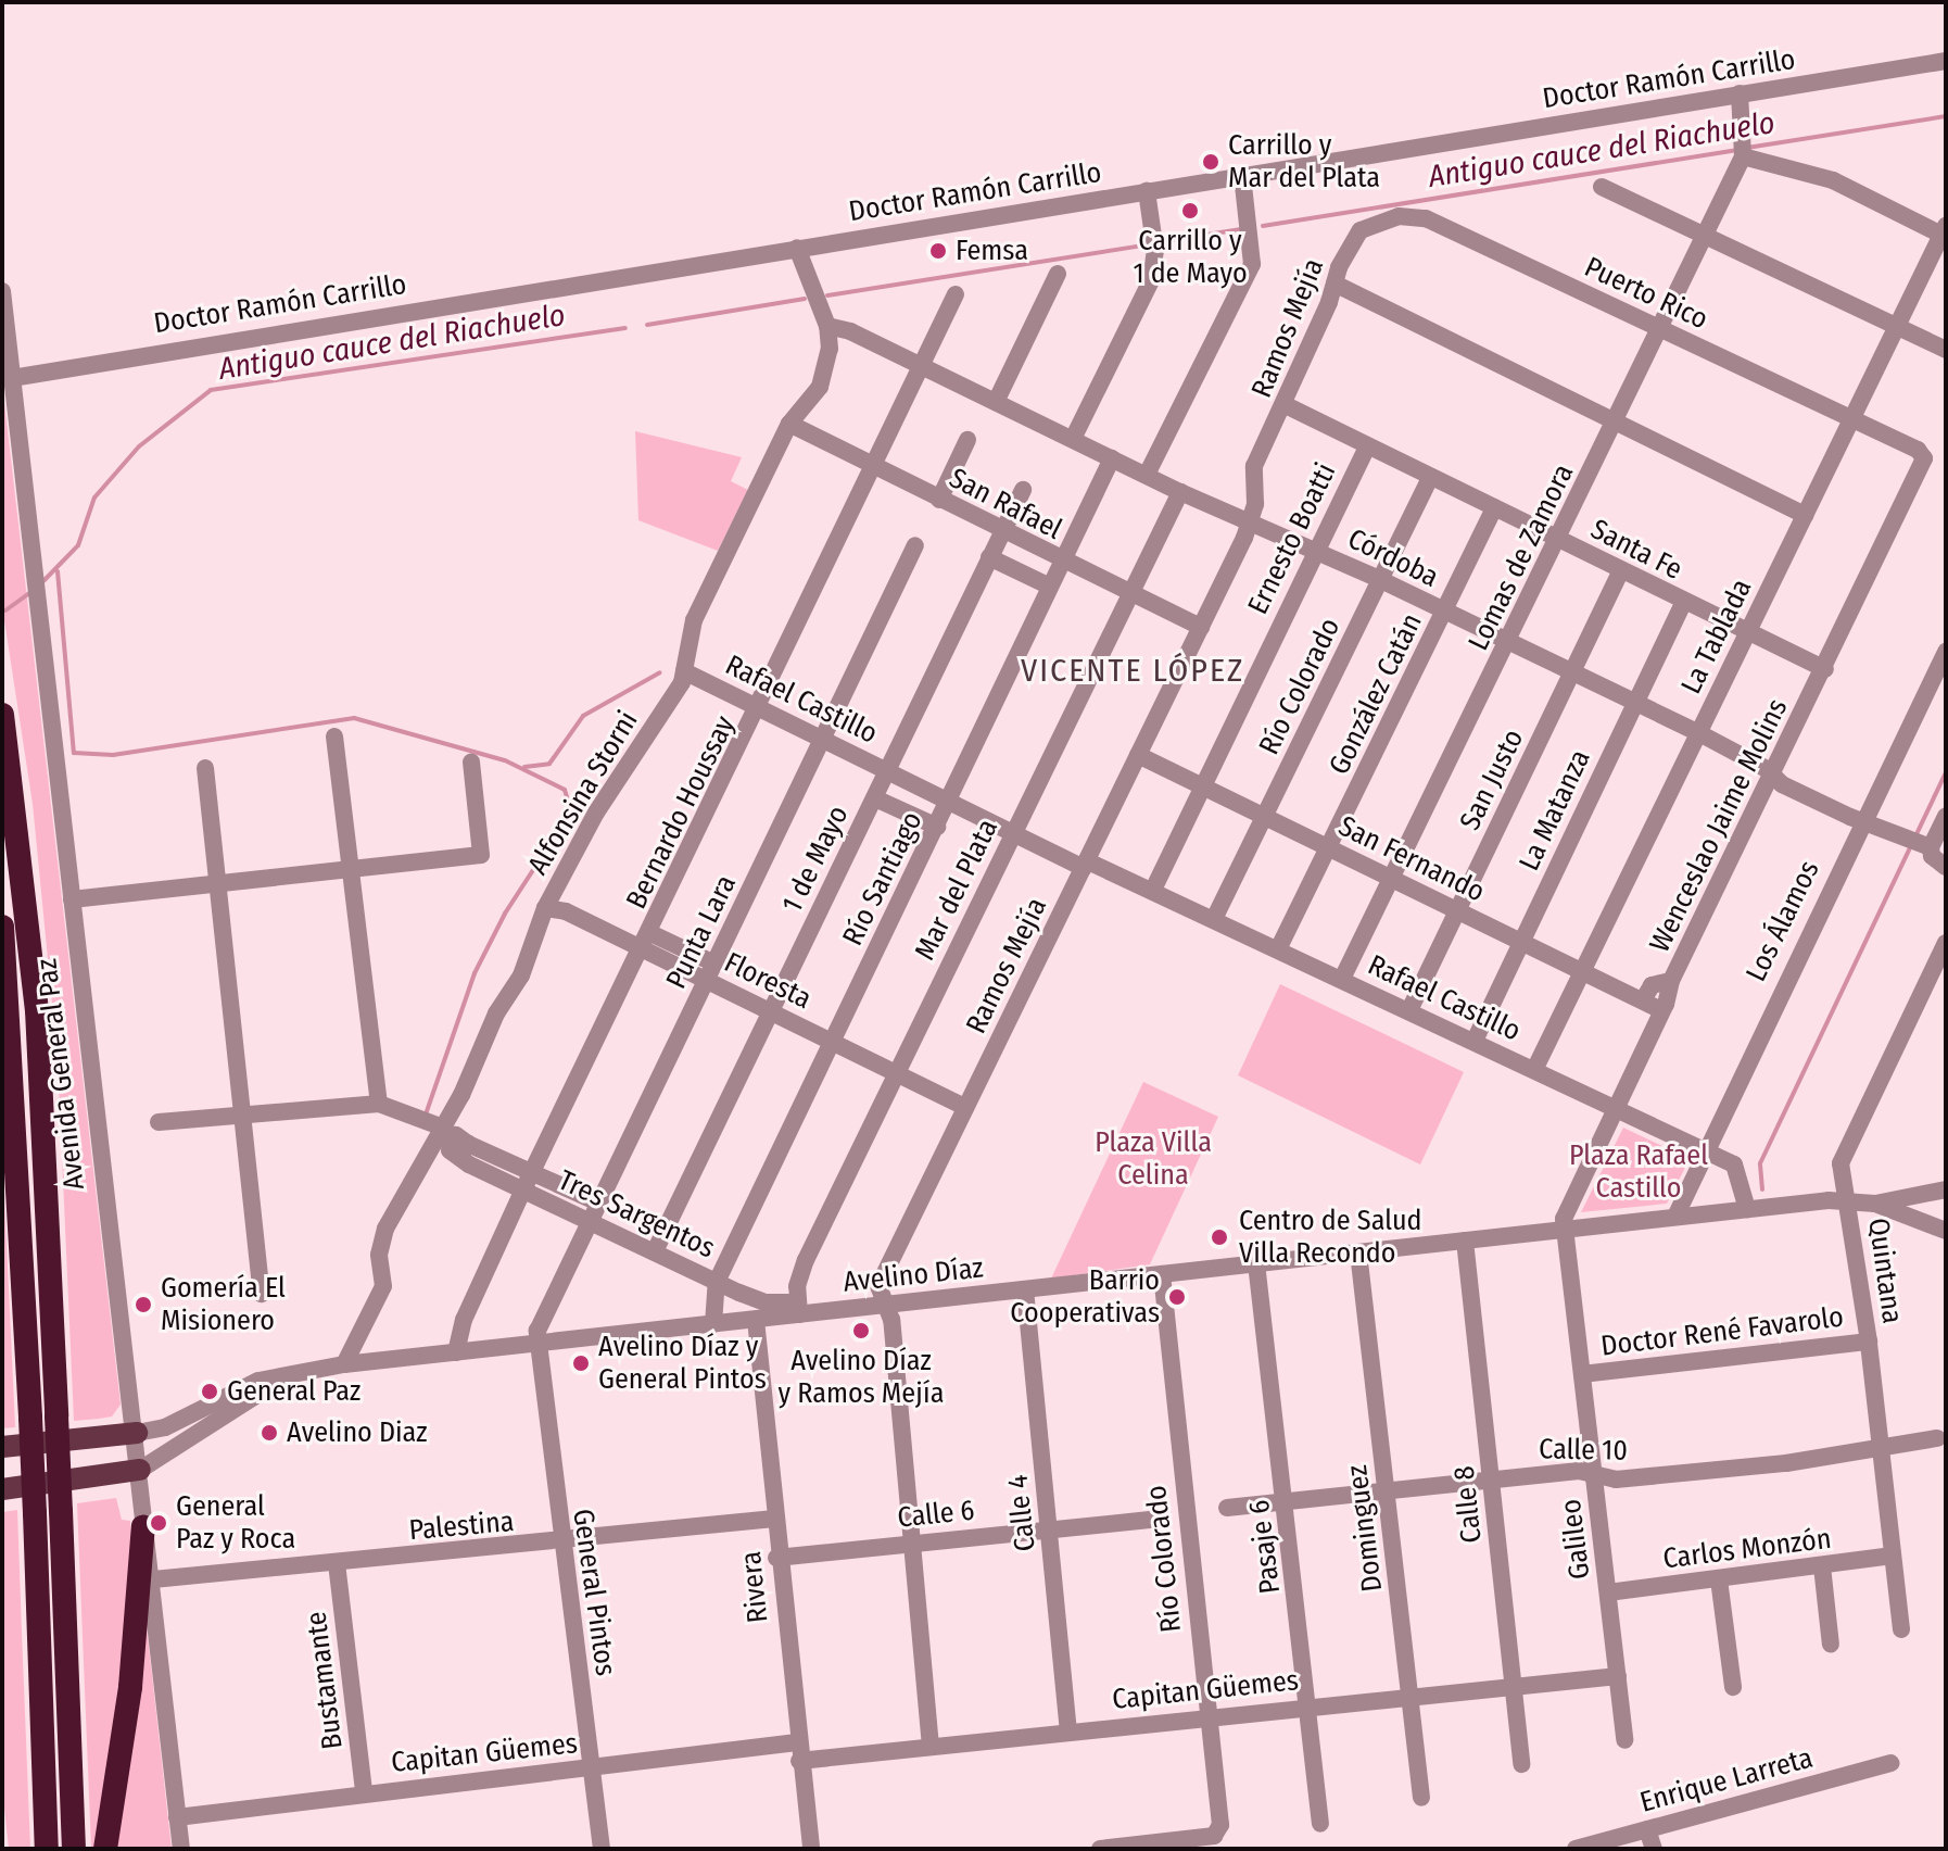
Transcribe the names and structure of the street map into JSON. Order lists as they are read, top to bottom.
{
  "streets": {
    "highway": ["Avenida General Paz"],
    "street": [
      "Doctor Ramón Carrillo",
      "Puerto Rico",
      "Ramos Mejía",
      "San Rafael",
      "Ernesto Boatti",
      "Santa Fe",
      "Lomas de Zamora",
      "Córdoba",
      "La Tablada",
      "Río Colorado",
      "González Catán",
      "Rafael Castillo",
      "San Justo",
      "Alfonsina Storni",
      "La Matanza",
      "Bernardo Houssay",
      "Wenceslao Jaime Molins",
      "1 de Mayo",
      "San Fernando",
      "Río Santiago",
      "Mar del Plata",
      "Los Álamos",
      "Punta Lara",
      "Floresta",
      "Tres Sargentos",
      "Quintana",
      "Avelino Díaz",
      "Doctor René Favarolo",
      "Calle 10",
      "Calle 8",
      "Calle 4",
      "Calle 6",
      "Palestina",
      "Dominguez",
      "Galileo",
      "Pasaje 6",
      "Carlos Monzón",
      "Rivera",
      "General Pintos",
      "Bustamante",
      "Capitan Güemes",
      "Enrique Larreta"
    ]
  },
  "crossings": [
    ["Doctor Ramón Carrillo", "Alfonsina Storni"],
    ["Doctor Ramón Carrillo", "Avenida General Paz"],
    ["Puerto Rico", "Ramos Mejía"],
    ["Puerto Rico", "Lomas de Zamora"],
    ["Puerto Rico", "La Tablada"],
    ["Puerto Rico", "Wenceslao Jaime Molins"],
    ["Ramos Mejía", "San Rafael"],
    ["Ramos Mejía", "Santa Fe"],
    ["Ramos Mejía", "Córdoba"],
    ["Ramos Mejía", "Rafael Castillo"],
    ["Ramos Mejía", "San Fernando"],
    ["Ramos Mejía", "Floresta"],
    ["Ramos Mejía", "Avelino Díaz"],
    ["Ramos Mejía", "Calle 6"],
    ["Ramos Mejía", "Capitan Güemes"],
    ["San Rafael", "Alfonsina Storni"],
    ["San Rafael", "Bernardo Houssay"],
    ["San Rafael", "1 de Mayo"],
    ["San Rafael", "Río Santiago"],
    ["San Rafael", "Mar del Plata"],
    ["Ernesto Boatti", "Santa Fe"],
    ["Ernesto Boatti", "Córdoba"],
    ["Ernesto Boatti", "Rafael Castillo"],
    ["Ernesto Boatti", "San Fernando"],
    ["Santa Fe", "Lomas de Zamora"],
    ["Santa Fe", "La Tablada"],
    ["Santa Fe", "Río Colorado"],
    ["Santa Fe", "González Catán"],
    ["Santa Fe", "San Justo"],
    ["Santa Fe", "La Matanza"],
    ["Santa Fe", "Wenceslao Jaime Molins"],
    ["Lomas de Zamora", "Córdoba"],
    ["Lomas de Zamora", "Rafael Castillo"],
    ["Lomas de Zamora", "San Fernando"],
    ["Córdoba", "La Tablada"],
    ["Córdoba", "Río Colorado"],
    ["Córdoba", "González Catán"],
    ["Córdoba", "San Justo"],
    ["Córdoba", "Alfonsina Storni"],
    ["Córdoba", "La Matanza"],
    ["Córdoba", "Bernardo Houssay"],
    ["Córdoba", "Wenceslao Jaime Molins"],
    ["Córdoba", "Río Santiago"],
    ["Córdoba", "Mar del Plata"],
    ["Córdoba", "Los Álamos"],
    ["La Tablada", "Rafael Castillo"],
    ["La Tablada", "San Fernando"],
    ["Río Colorado", "Rafael Castillo"],
    ["Río Colorado", "San Fernando"],
    ["Río Colorado", "Avelino Díaz"],
    ["Río Colorado", "Capitan Güemes"],
    ["González Catán", "Rafael Castillo"],
    ["González Catán", "San Fernando"],
    ["Rafael Castillo", "San Justo"],
    ["Rafael Castillo", "Alfonsina Storni"],
    ["Rafael Castillo", "La Matanza"],
    ["Rafael Castillo", "Bernardo Houssay"],
    ["Rafael Castillo", "Wenceslao Jaime Molins"],
    ["Rafael Castillo", "1 de Mayo"],
    ["Rafael Castillo", "Río Santiago"],
    ["Rafael Castillo", "Mar del Plata"],
    ["Rafael Castillo", "Los Álamos"],
    ["Rafael Castillo", "Punta Lara"],
    ["Rafael Castillo", "Avelino Díaz"],
    ["San Justo", "San Fernando"],
    ["Alfonsina Storni", "Avelino Díaz"],
    ["La Matanza", "San Fernando"],
    ["Bernardo Houssay", "Floresta"],
    ["Bernardo Houssay", "Tres Sargentos"],
    ["Bernardo Houssay", "Avelino Díaz"],
    ["Wenceslao Jaime Molins", "San Fernando"],
    ["Wenceslao Jaime Molins", "Avelino Díaz"],
    ["Wenceslao Jaime Molins", "Galileo"],
    ["1 de Mayo", "Floresta"],
    ["1 de Mayo", "Tres Sargentos"],
    ["Río Santiago", "Floresta"],
    ["Río Santiago", "Tres Sargentos"],
    ["Río Santiago", "Avelino Díaz"],
    ["Mar del Plata", "Floresta"],
    ["Mar del Plata", "Tres Sargentos"],
    ["Mar del Plata", "Avelino Díaz"],
    ["Los Álamos", "Avelino Díaz"],
    ["Punta Lara", "Floresta"],
    ["Punta Lara", "Tres Sargentos"],
    ["Punta Lara", "Avelino Díaz"],
    ["Punta Lara", "General Pintos"],
    ["Avenida General Paz", "Avelino Díaz"],
    ["Avenida General Paz", "Palestina"],
    ["Avenida General Paz", "Capitan Güemes"],
    ["Tres Sargentos", "Avelino Díaz"],
    ["Quintana", "Avelino Díaz"],
    ["Quintana", "Doctor René Favarolo"],
    ["Quintana", "Calle 10"],
    ["Quintana", "Carlos Monzón"],
    ["Avelino Díaz", "Calle 8"],
    ["Avelino Díaz", "Calle 4"],
    ["Avelino Díaz", "Dominguez"],
    ["Avelino Díaz", "Galileo"],
    ["Avelino Díaz", "Pasaje 6"],
    ["Avelino Díaz", "Rivera"],
    ["Avelino Díaz", "General Pintos"],
    ["Doctor René Favarolo", "Galileo"],
    ["Calle 10", "Calle 8"],
    ["Calle 10", "Dominguez"],
    ["Calle 10", "Galileo"],
    ["Calle 10", "Pasaje 6"],
    ["Calle 8", "Capitan Güemes"],
    ["Calle 4", "Calle 6"],
    ["Calle 4", "Capitan Güemes"],
    ["Calle 6", "Rivera"],
    ["Palestina", "Rivera"],
    ["Palestina", "General Pintos"],
    ["Palestina", "Bustamante"],
    ["Dominguez", "Capitan Güemes"],
    ["Galileo", "Carlos Monzón"],
    ["Galileo", "Capitan Güemes"],
    ["Pasaje 6", "Capitan Güemes"],
    ["Rivera", "Capitan Güemes"],
    ["General Pintos", "Capitan Güemes"],
    ["Bustamante", "Capitan Güemes"]
  ],
  "districts": ["VICENTE LÓPEZ"],
  "water": ["Antiguo cauce del Riachuelo"],
  "parks": ["Plaza Villa Celina", "Plaza Rafael Castillo"],
  "places": [
    "Carrillo y Mar del Plata",
    "Carrillo y 1 de Mayo",
    "Femsa",
    "Centro de Salud Villa Recondo",
    "Barrio Cooperativas",
    "Gomería El Misionero",
    "Avelino Díaz y Ramos Mejía",
    "Avelino Díaz y General Pintos",
    "General Paz",
    "Avelino Diaz",
    "General Paz y Roca"
  ]
}
